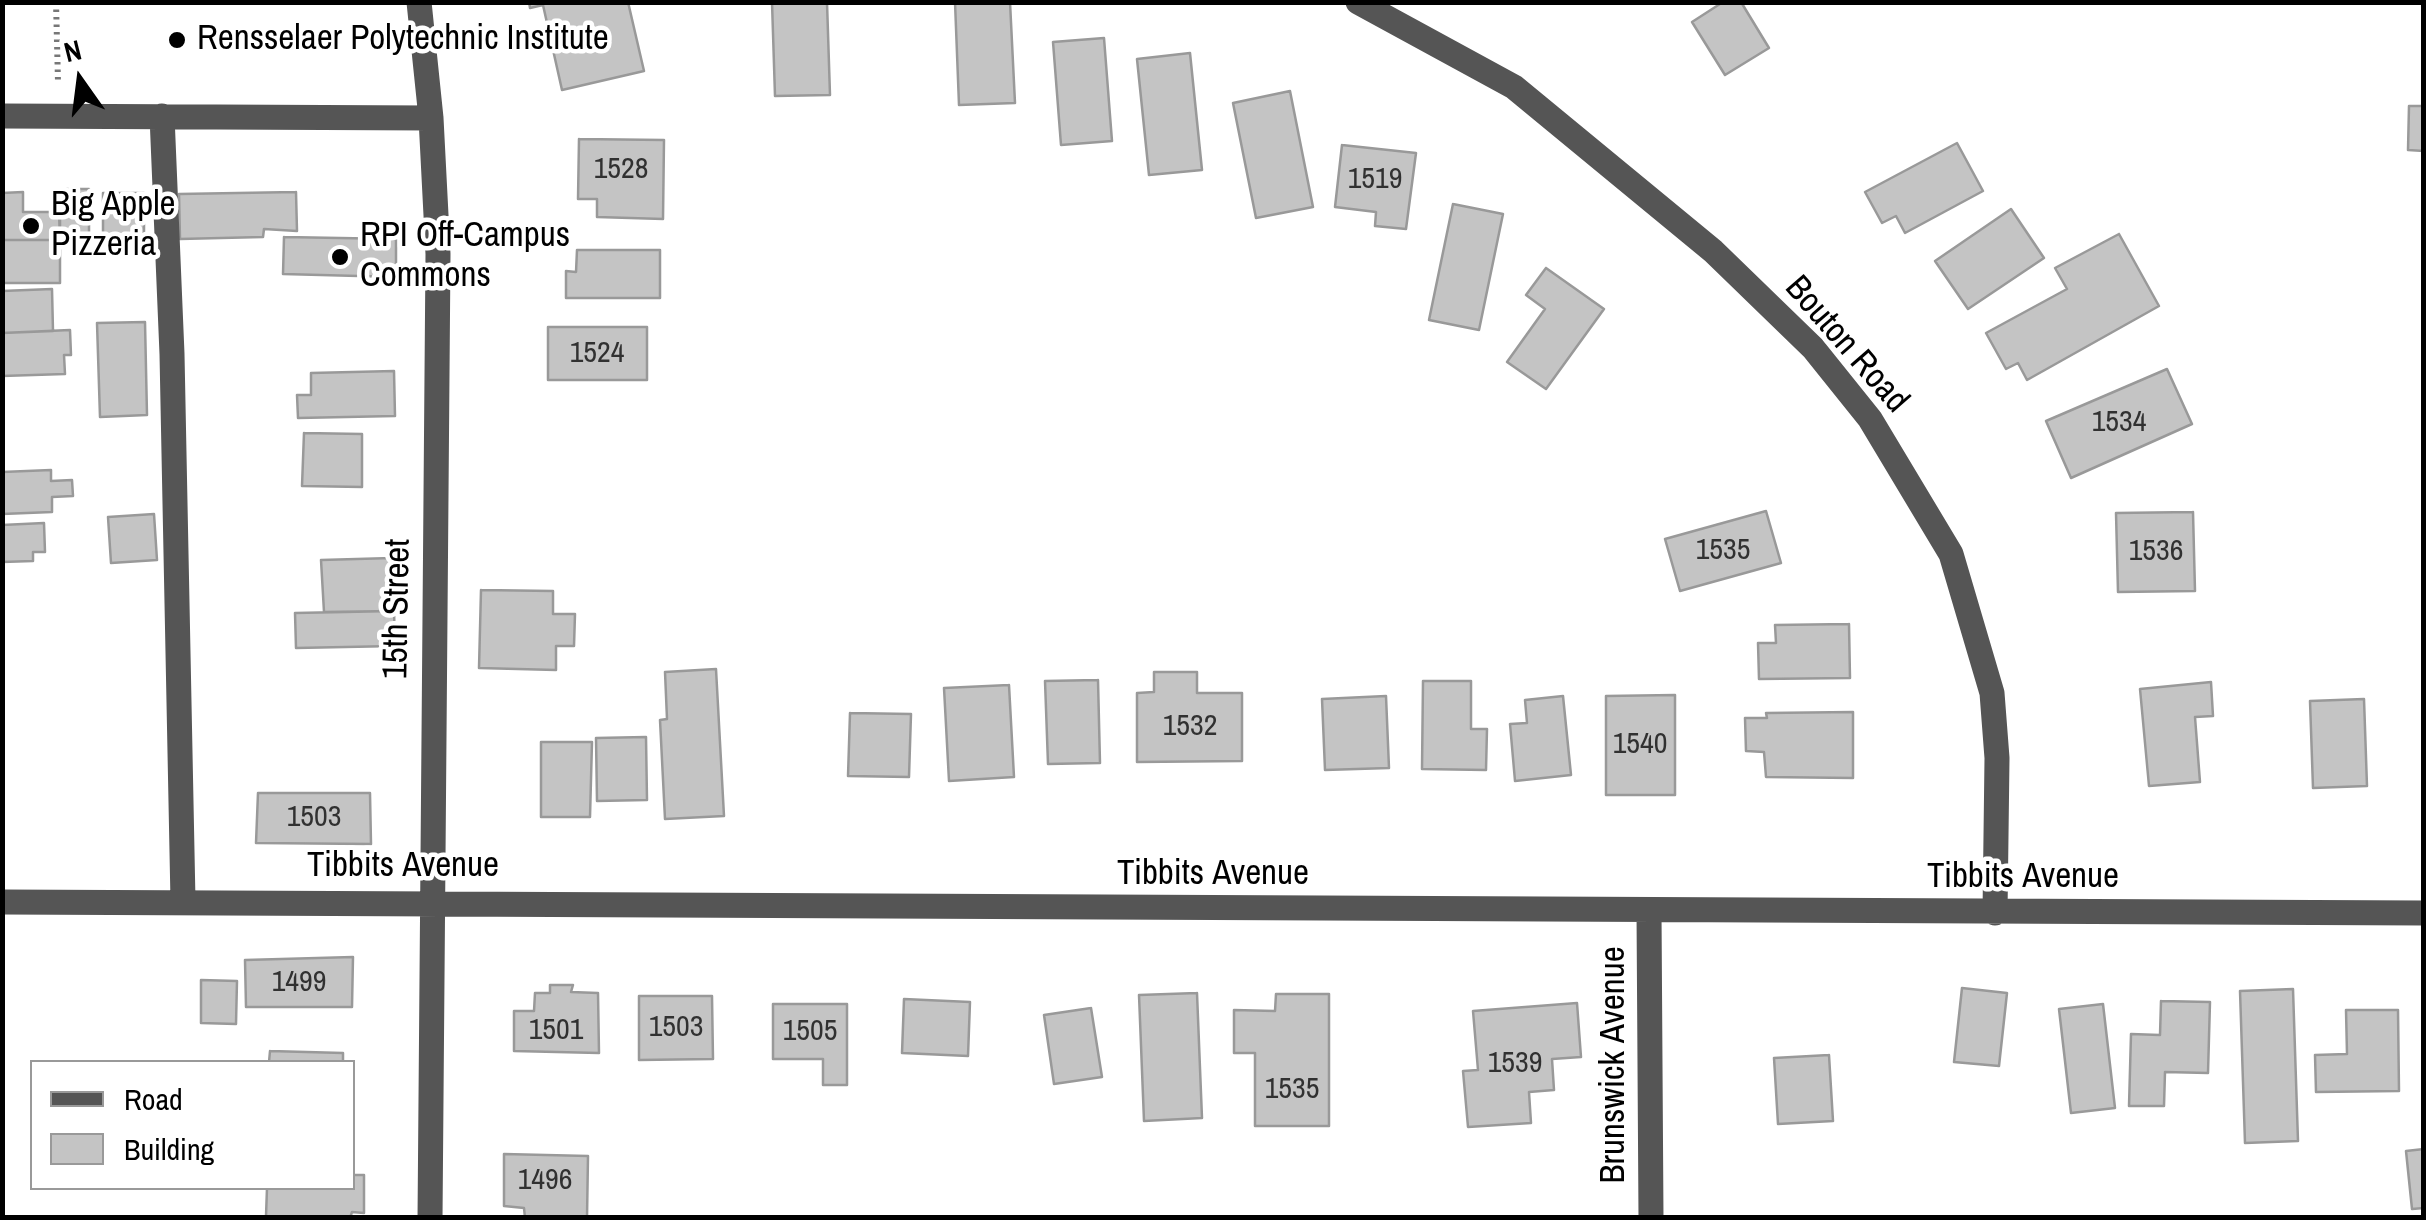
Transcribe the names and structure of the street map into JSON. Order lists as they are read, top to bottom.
{
  "streets": {
    "street": [
      "Bouton Road",
      "15th Street",
      "Tibbits Avenue",
      "Brunswick Avenue"
    ]
  },
  "crossings": [
    ["Bouton Road", "Tibbits Avenue"],
    ["15th Street", "Tibbits Avenue"],
    ["Tibbits Avenue", "Brunswick Avenue"]
  ],
  "places": ["Rensselaer Polytechnic Institute", "Big Apple Pizzeria", "RPI Off-Campus Commons"],
  "house_numbers": [
    "1528",
    "1519",
    "1524",
    "1534",
    "1535",
    "1536",
    "1532",
    "1540",
    "1503",
    "1499",
    "1503",
    "1501",
    "1505",
    "1539",
    "1535",
    "1496"
  ],
  "legend": ["Road", "Building"],
  "north": "top"
}
